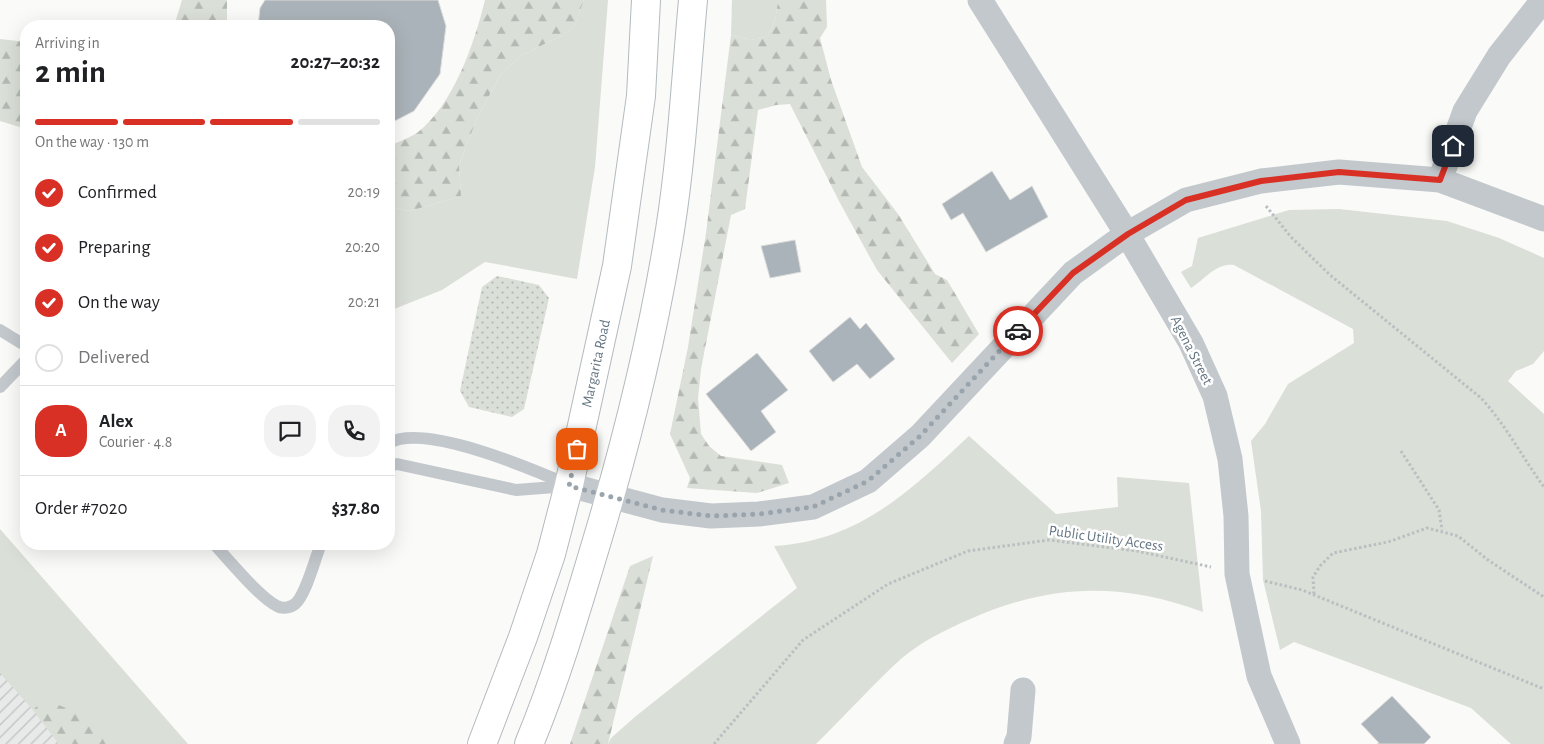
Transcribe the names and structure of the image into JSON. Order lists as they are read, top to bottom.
{
  "streets": {
    "main road": ["Margarita Road"],
    "street": ["Agena Street"],
    "path": ["Public Utility Access"]
  },
  "crossings": [
    ["Agena Street", "Public Utility Access"]
  ],
  "page": {
    "heading": ["2 min", "Arriving in", "20:27–20:32"],
    "panel": [
      "Alex",
      "Courier · 4.8",
      "Order #7020",
      "$37.80"
    ],
    "bar": "On the way · 130 m",
    "list": [
      ["Confirmed", "20:19"],
      ["Preparing", "20:20"],
      ["On the way", "20:21"],
      "Delivered"
    ],
    "round": "A"
  }
}
